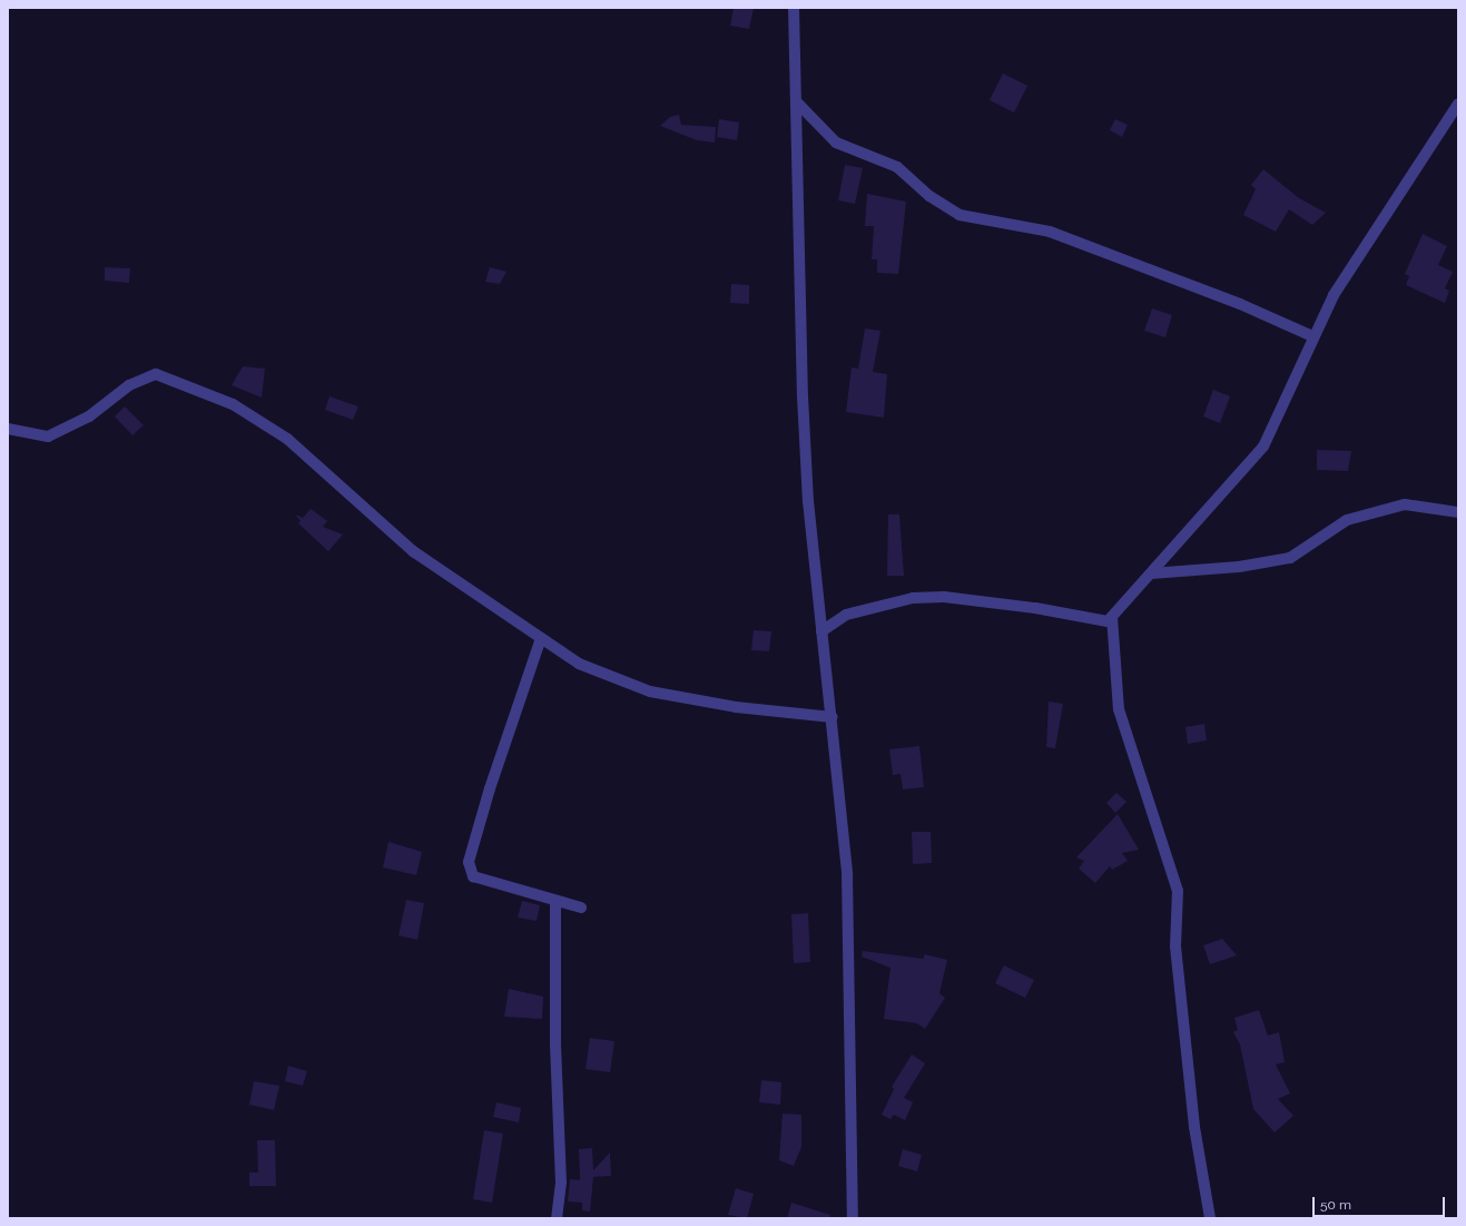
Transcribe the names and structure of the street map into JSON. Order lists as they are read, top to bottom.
{
  "scale_bar": "50 m"
}
